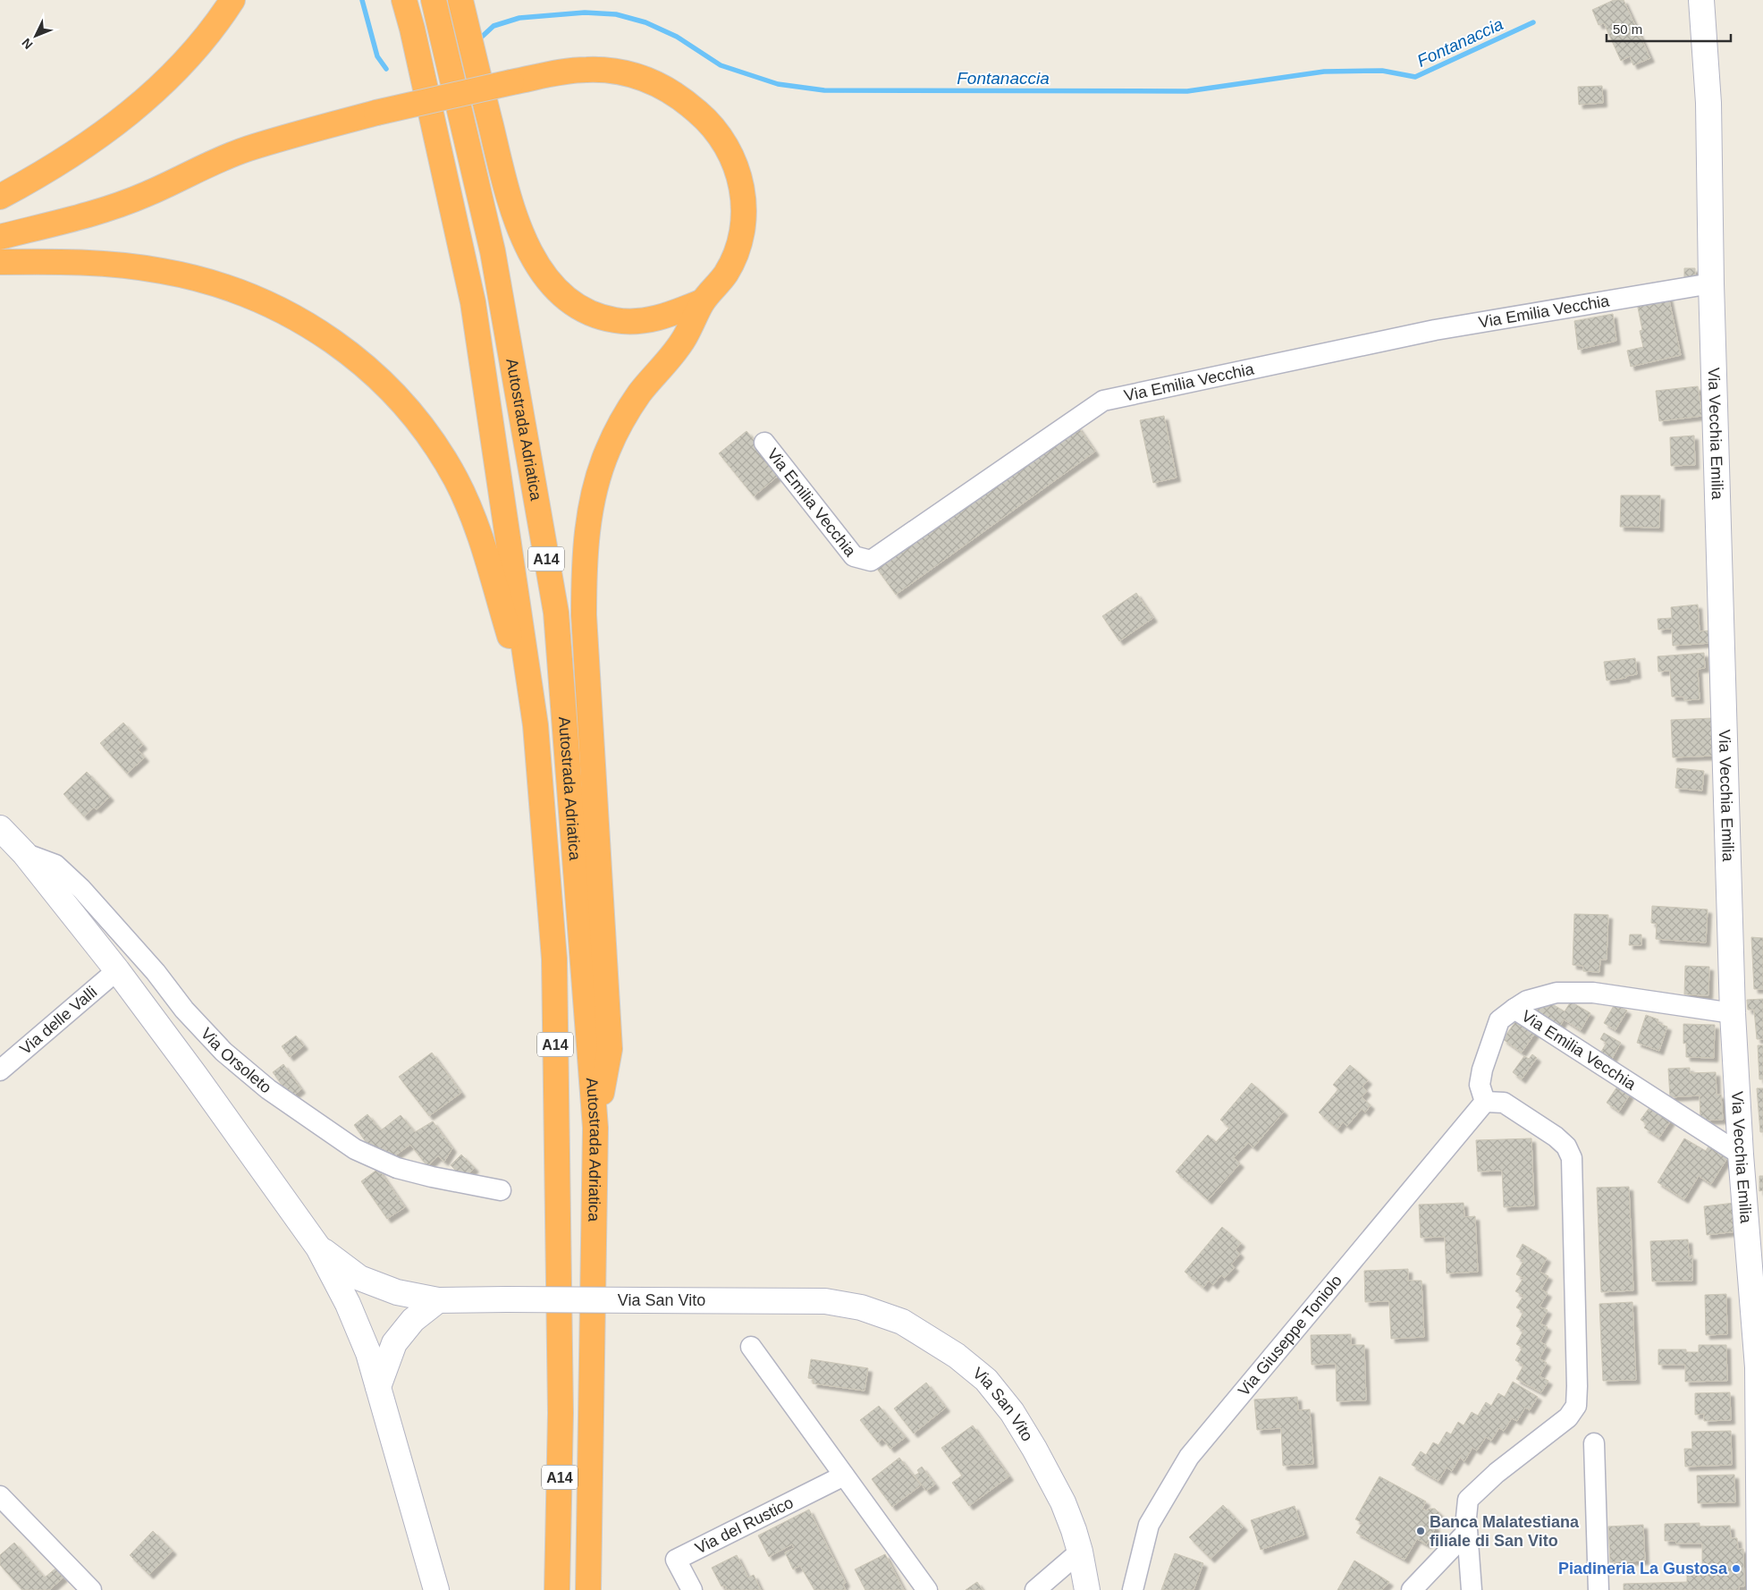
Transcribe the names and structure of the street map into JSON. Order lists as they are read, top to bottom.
{
  "streets": {
    "highway": ["Autostrada Adriatica", "A14"],
    "street": [
      "Via Emilia Vecchia",
      "Via Vecchia Emilia",
      "Via delle Valli",
      "Via Orsoleto",
      "Via San Vito",
      "Via Giuseppe Toniolo",
      "Via del Rustico"
    ]
  },
  "crossings": [
    ["Via Emilia Vecchia", "Via Vecchia Emilia"],
    ["Via delle Valli", "Via Orsoleto"],
    ["Via Orsoleto", "Via San Vito"]
  ],
  "water": ["Fontanaccia"],
  "places": ["Banca Malatestiana filiale di San Vito", "Piadineria La Gustosa"],
  "scale_bar": "50 m",
  "north": "bottom left"
}
